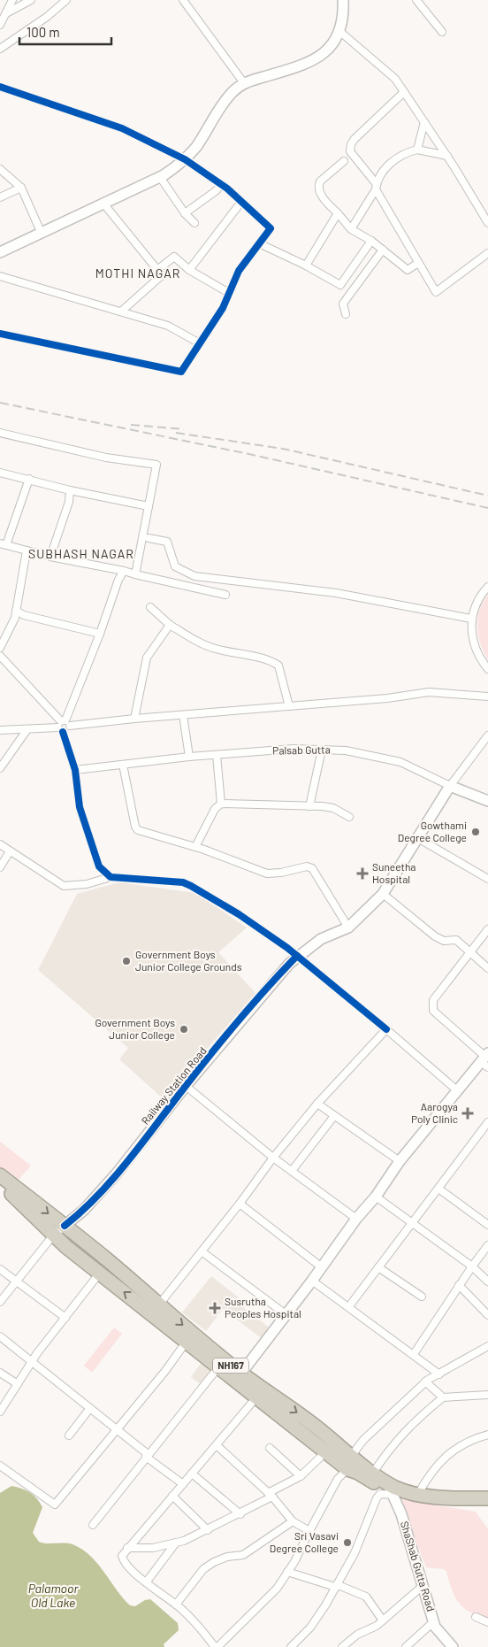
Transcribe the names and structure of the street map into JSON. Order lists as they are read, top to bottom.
{
  "streets": {
    "highway": ["NH167"],
    "street": ["Palsab Gutta", "Railway Station Road", "ShaShab Gutta Road"]
  },
  "crossings": [
    ["Railway Station Road", "NH167"],
    ["NH167", "ShaShab Gutta Road"]
  ],
  "districts": ["MOTHI NAGAR", "SUBHASH NAGAR"],
  "water": ["Palamoor Old Lake"],
  "places": {
    "other": [
      "Gowthami Degree College",
      "Government Boys Junior College Grounds",
      "Government Boys Junior College",
      "Sri Vasavi Degree College"
    ],
    "health": ["Suneetha Hospital", "Aarogya Poly Clinic", "Susrutha Peoples Hospital"]
  },
  "scale_bar": "100 m"
}
